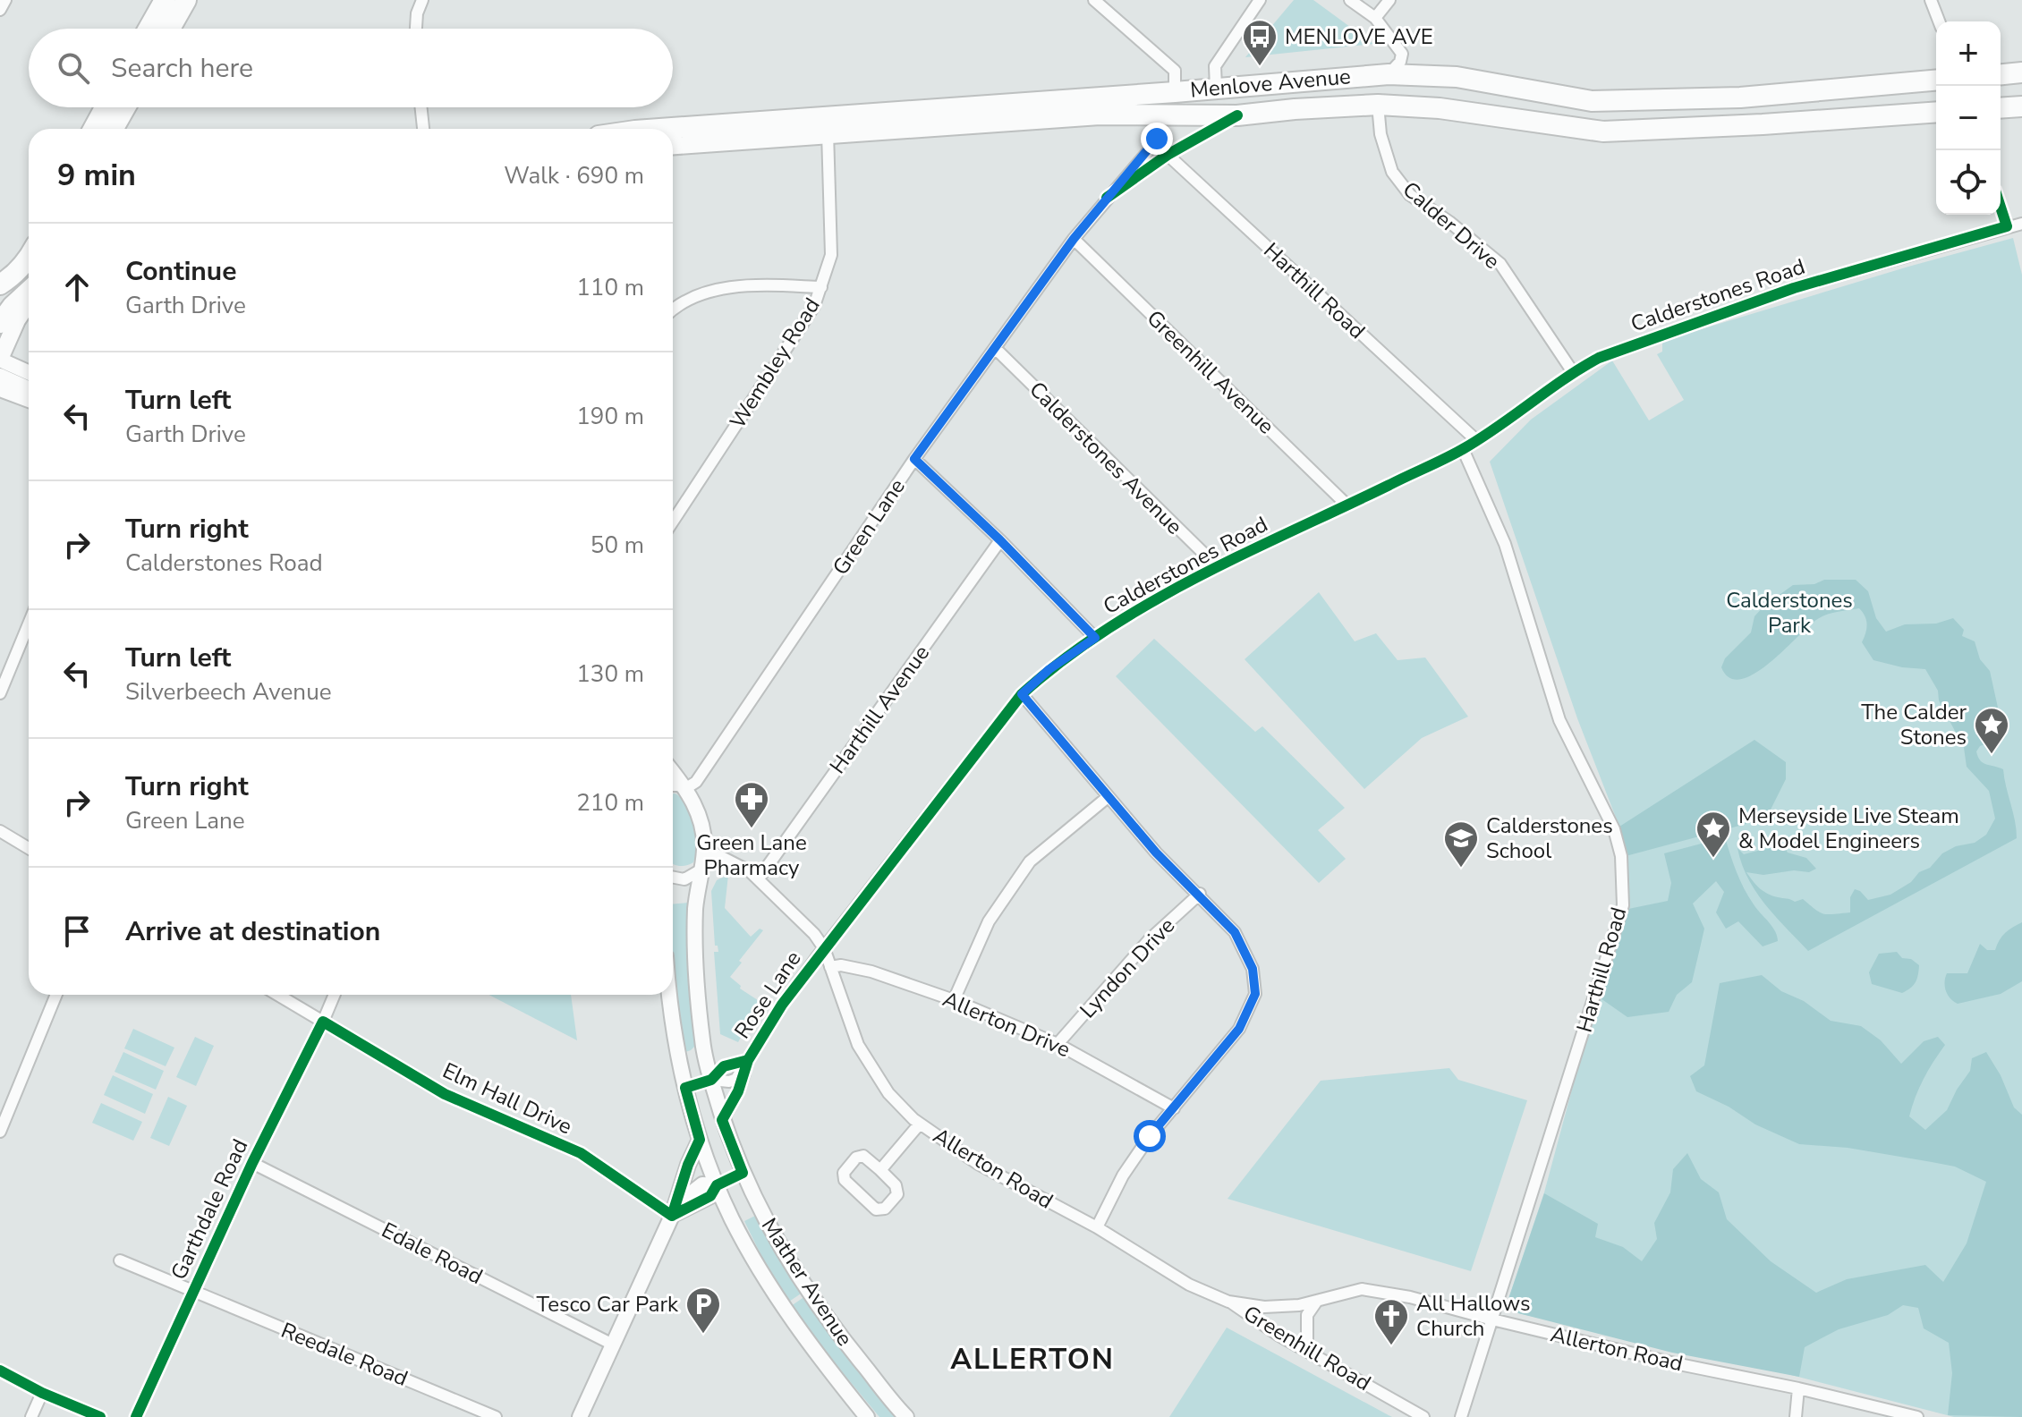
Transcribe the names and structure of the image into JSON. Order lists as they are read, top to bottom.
{
  "streets": {
    "highway": ["Menlove Avenue"],
    "main road": ["Mather Avenue"],
    "street": [
      "Calder Drive",
      "Harthill Road",
      "Calderstones Road",
      "Wembley Road",
      "Greenhill Avenue",
      "Calderstones Avenue",
      "Green Lane",
      "Harthill Avenue",
      "Lyndon Drive",
      "Rose Lane",
      "Allerton Drive",
      "Elm Hall Drive",
      "Allerton Road",
      "Garthdale Road",
      "Edale Road",
      "Greenhill Road",
      "Reedale Road"
    ]
  },
  "crossings": [
    ["Menlove Avenue", "Calder Drive"],
    ["Menlove Avenue", "Wembley Road"],
    ["Menlove Avenue", "Green Lane"],
    ["Calder Drive", "Calderstones Road"],
    ["Harthill Road", "Calderstones Road"],
    ["Harthill Road", "Green Lane"],
    ["Harthill Road", "Allerton Road"],
    ["Calderstones Road", "Greenhill Avenue"],
    ["Calderstones Road", "Calderstones Avenue"],
    ["Calderstones Road", "Rose Lane"],
    ["Calderstones Road", "Allerton Road"],
    ["Greenhill Avenue", "Green Lane"],
    ["Calderstones Avenue", "Green Lane"],
    ["Green Lane", "Mather Avenue"],
    ["Harthill Avenue", "Allerton Road"],
    ["Lyndon Drive", "Allerton Drive"],
    ["Rose Lane", "Allerton Road"],
    ["Rose Lane", "Mather Avenue"],
    ["Allerton Drive", "Allerton Road"],
    ["Elm Hall Drive", "Garthdale Road"],
    ["Allerton Road", "Mather Avenue"],
    ["Allerton Road", "Greenhill Road"],
    ["Garthdale Road", "Edale Road"],
    ["Garthdale Road", "Reedale Road"]
  ],
  "districts": ["ALLERTON"],
  "parks": ["Calderstones Park"],
  "places": {
    "bus stop": ["MENLOVE AVE"],
    "place": ["The Calder Stones", "Merseyside Live Steam & Model Engineers"],
    "pharmacy": ["Green Lane Pharmacy"],
    "school or university": ["Calderstones School"],
    "parking": ["Tesco Car Park"],
    "church": ["All Hallows Church"]
  },
  "page": {
    "map_buttons": ["+", "−"],
    "search": "Search here",
    "heading": ["9 min", "Walk · 690 m"],
    "list": [
      ["Continue", "Garth Drive", "110 m"],
      ["Turn left", "Garth Drive", "190 m"],
      ["Turn right", "Calderstones Road", "50 m"],
      ["Turn left", "Silverbeech Avenue", "130 m"],
      ["Turn right", "Green Lane", "210 m"],
      "Arrive at destination"
    ]
  }
}
